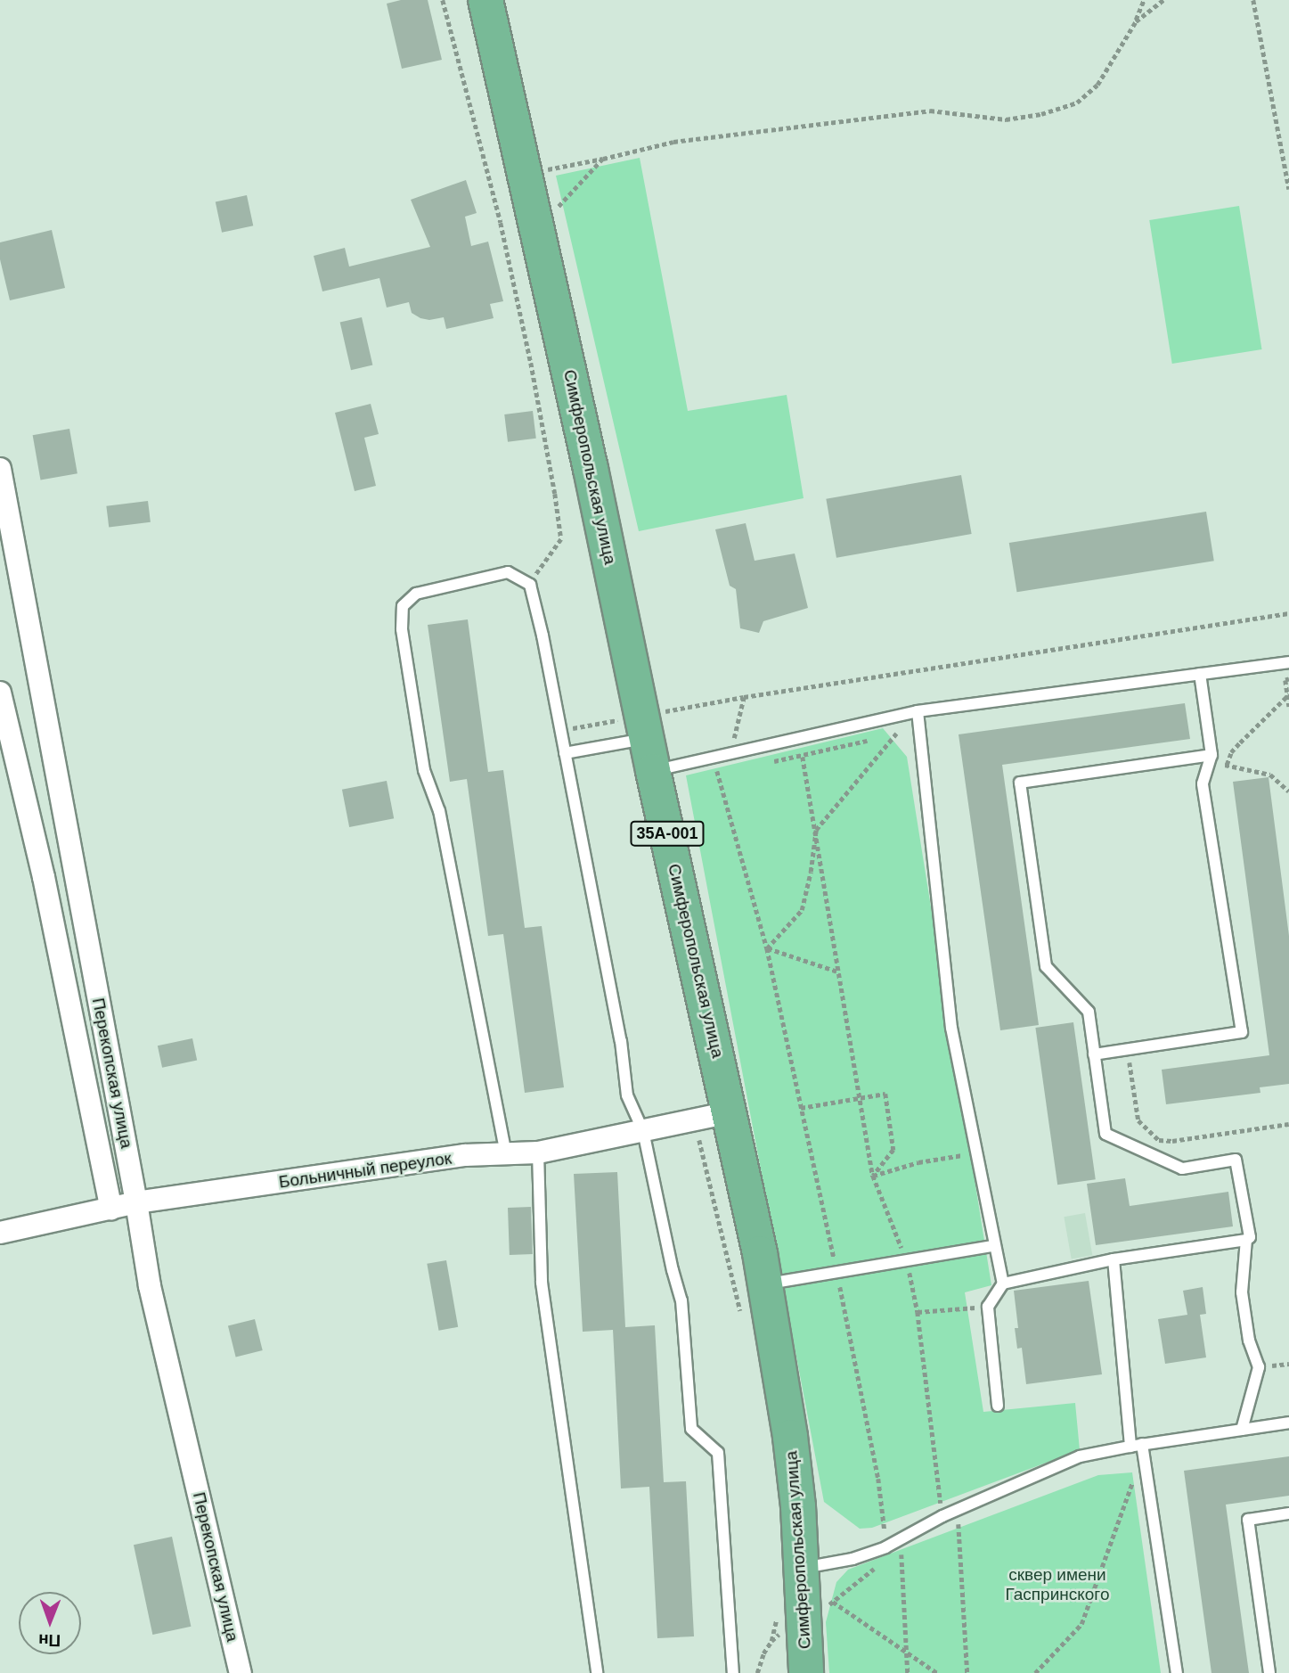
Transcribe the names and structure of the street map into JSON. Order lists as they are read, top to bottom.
{
  "streets": {
    "highway": ["Симферопольская улица", "35А-001"],
    "street": ["Перекопская улица", "Больничный переулок"]
  },
  "crossings": [
    ["Симферопольская улица", "Больничный переулок"],
    ["Перекопская улица", "Больничный переулок"]
  ],
  "parks": ["сквер имени Гаспринского"],
  "north": "bottom"
}
